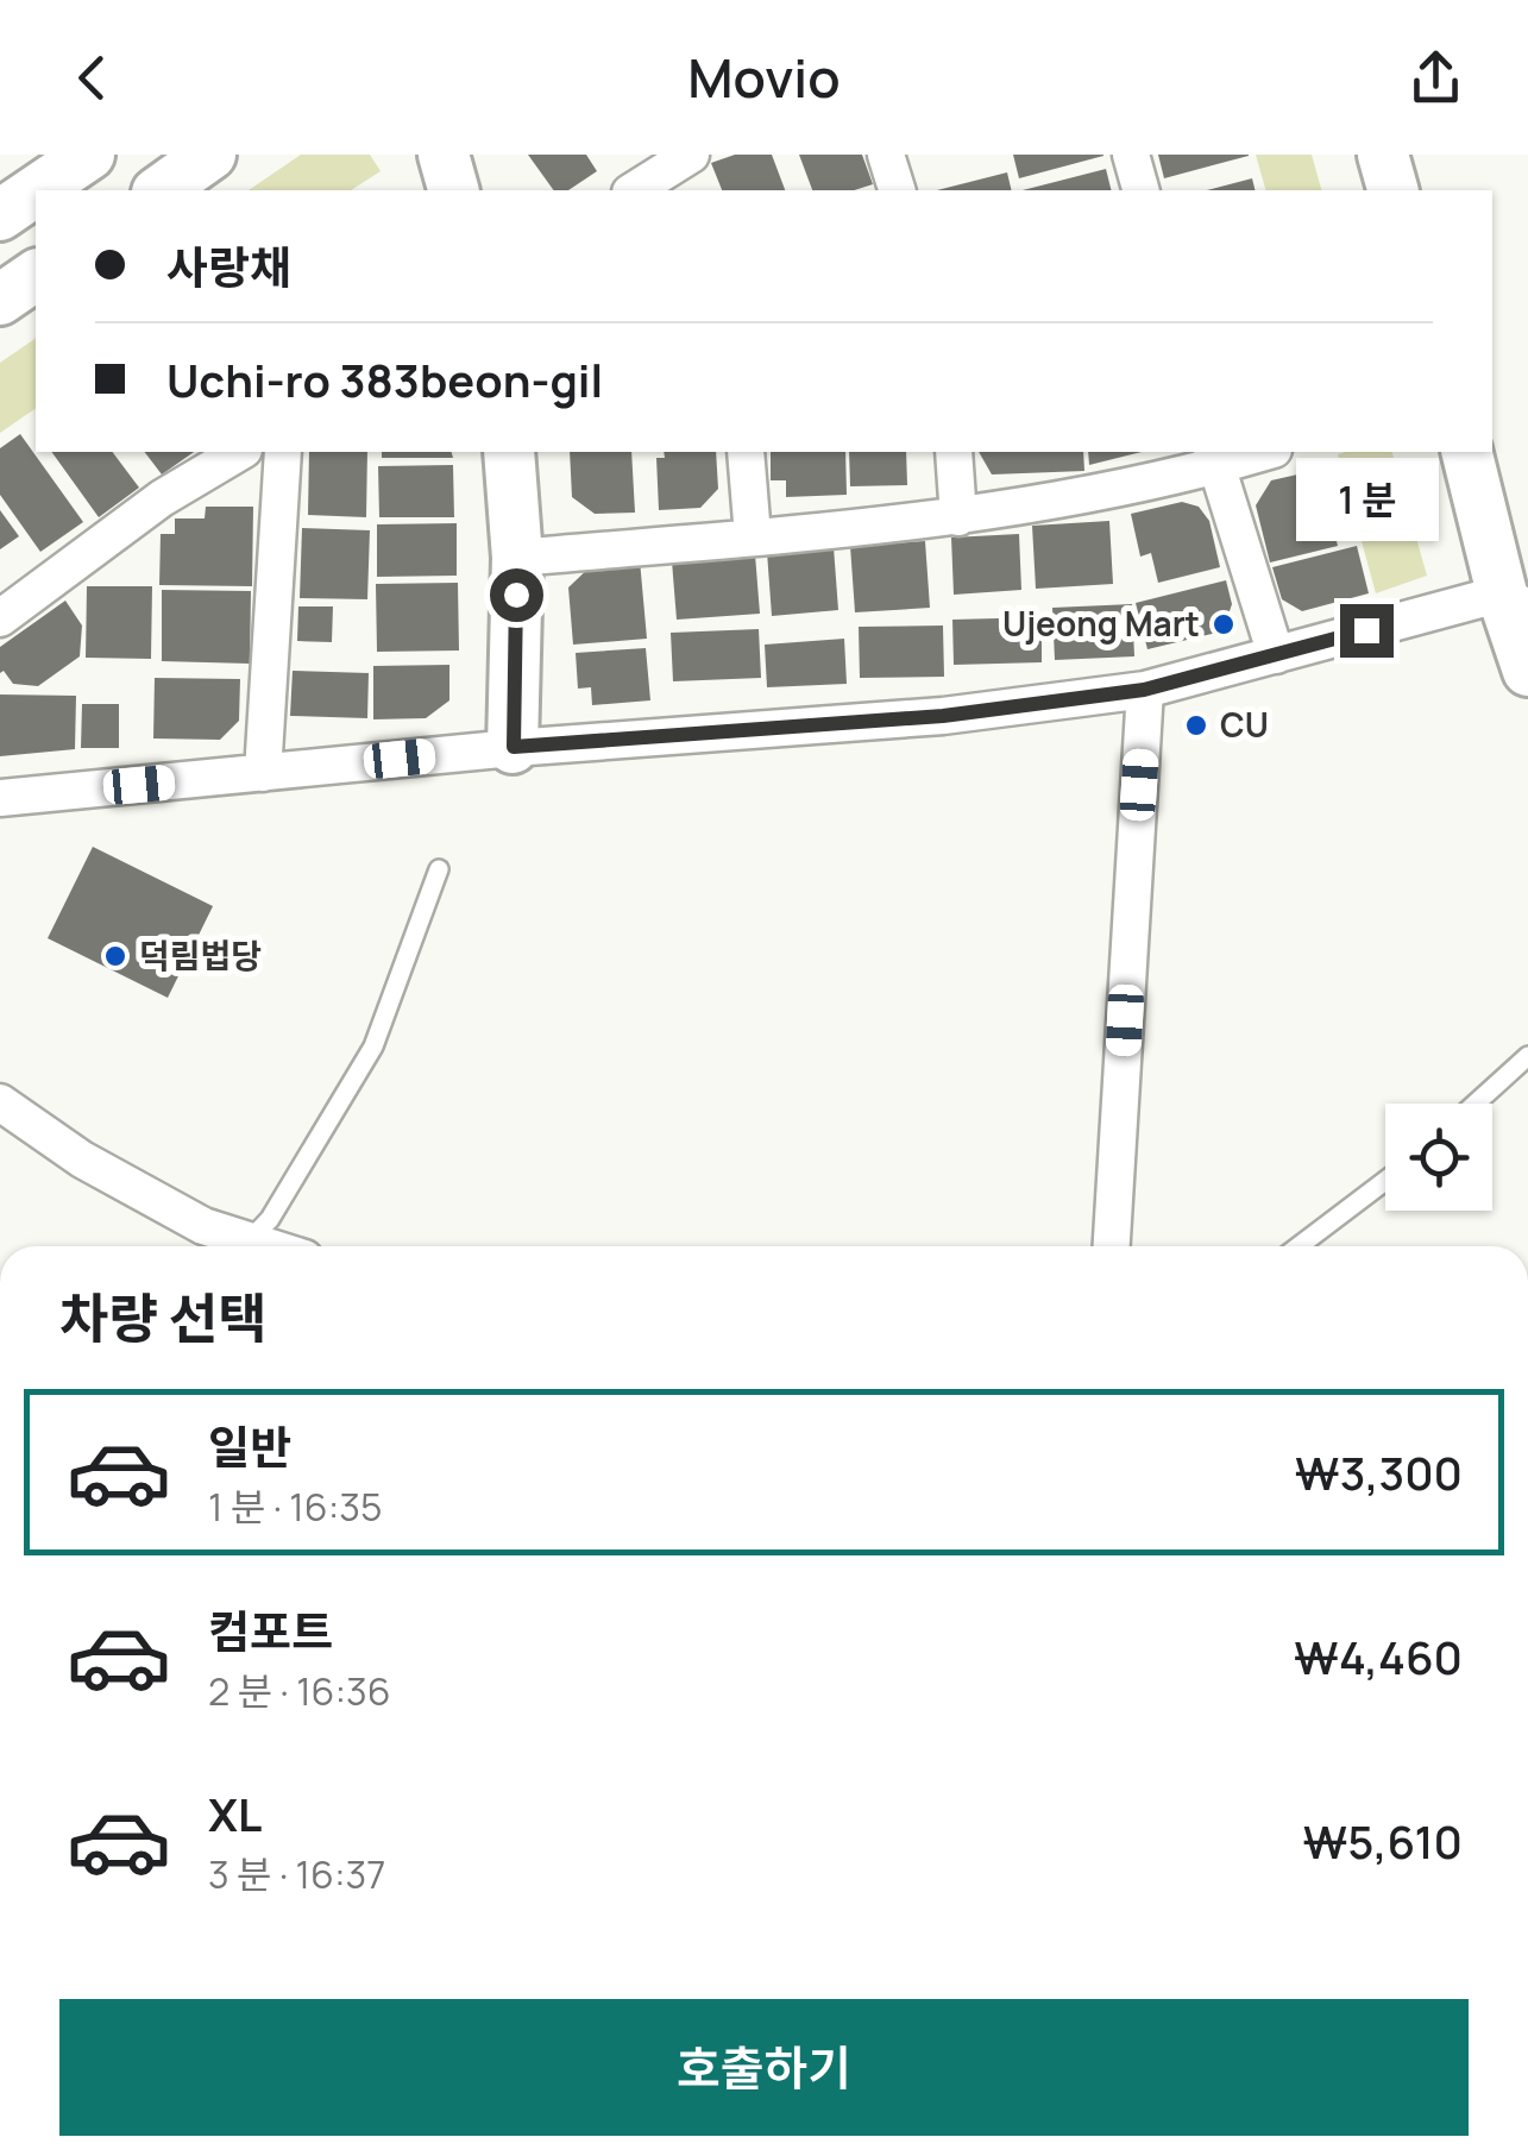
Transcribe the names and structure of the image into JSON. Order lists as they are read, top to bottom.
{
  "places": ["Ujeong Mart", "CU", "덕림법당"],
  "page": {
    "header": "Movio",
    "banner": ["사랑채", "Uchi-ro 383beon-gil"],
    "bubble": "1 분",
    "heading": "차량 선택",
    "list": [
      {
        "name": "일반",
        "note": "1 분 · 16:35",
        "value": "₩3,300"
      },
      {
        "name": "컴포트",
        "note": "2 분 · 16:36",
        "value": "₩4,460"
      },
      {
        "name": "XL",
        "note": "3 분 · 16:37",
        "value": "₩5,610"
      }
    ],
    "buttons": "호출하기"
  }
}
